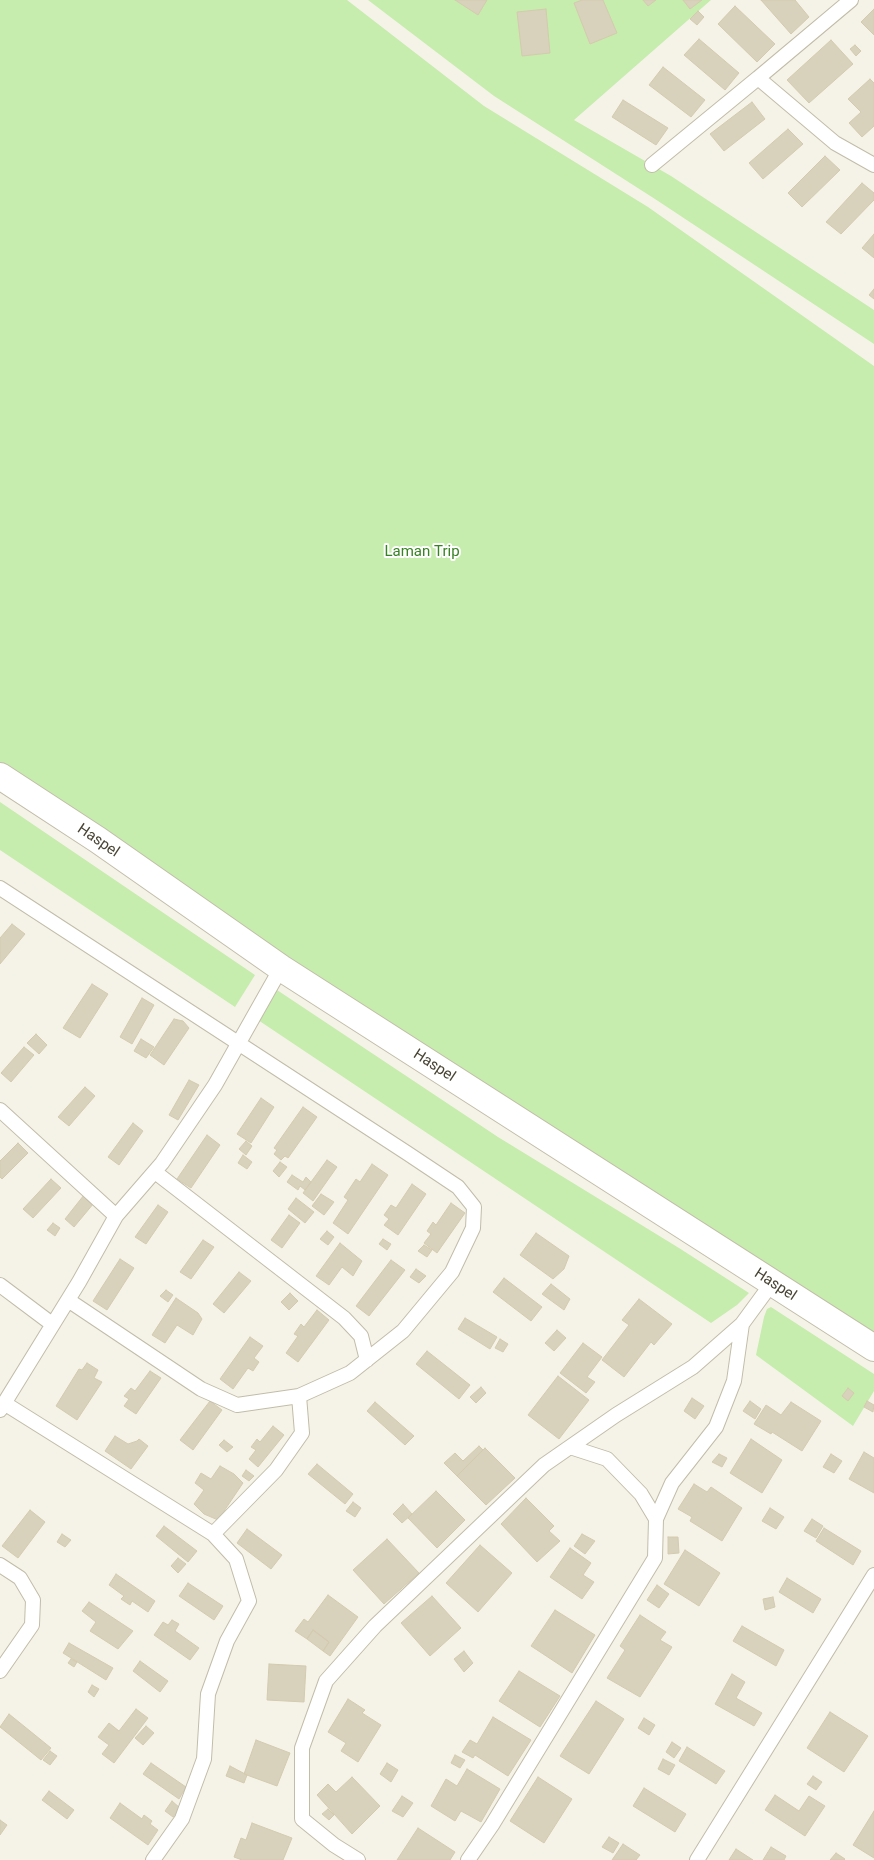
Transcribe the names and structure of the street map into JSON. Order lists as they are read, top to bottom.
{
  "streets": {
    "street": ["Haspel"]
  },
  "parks": ["Laman Trip"]
}
